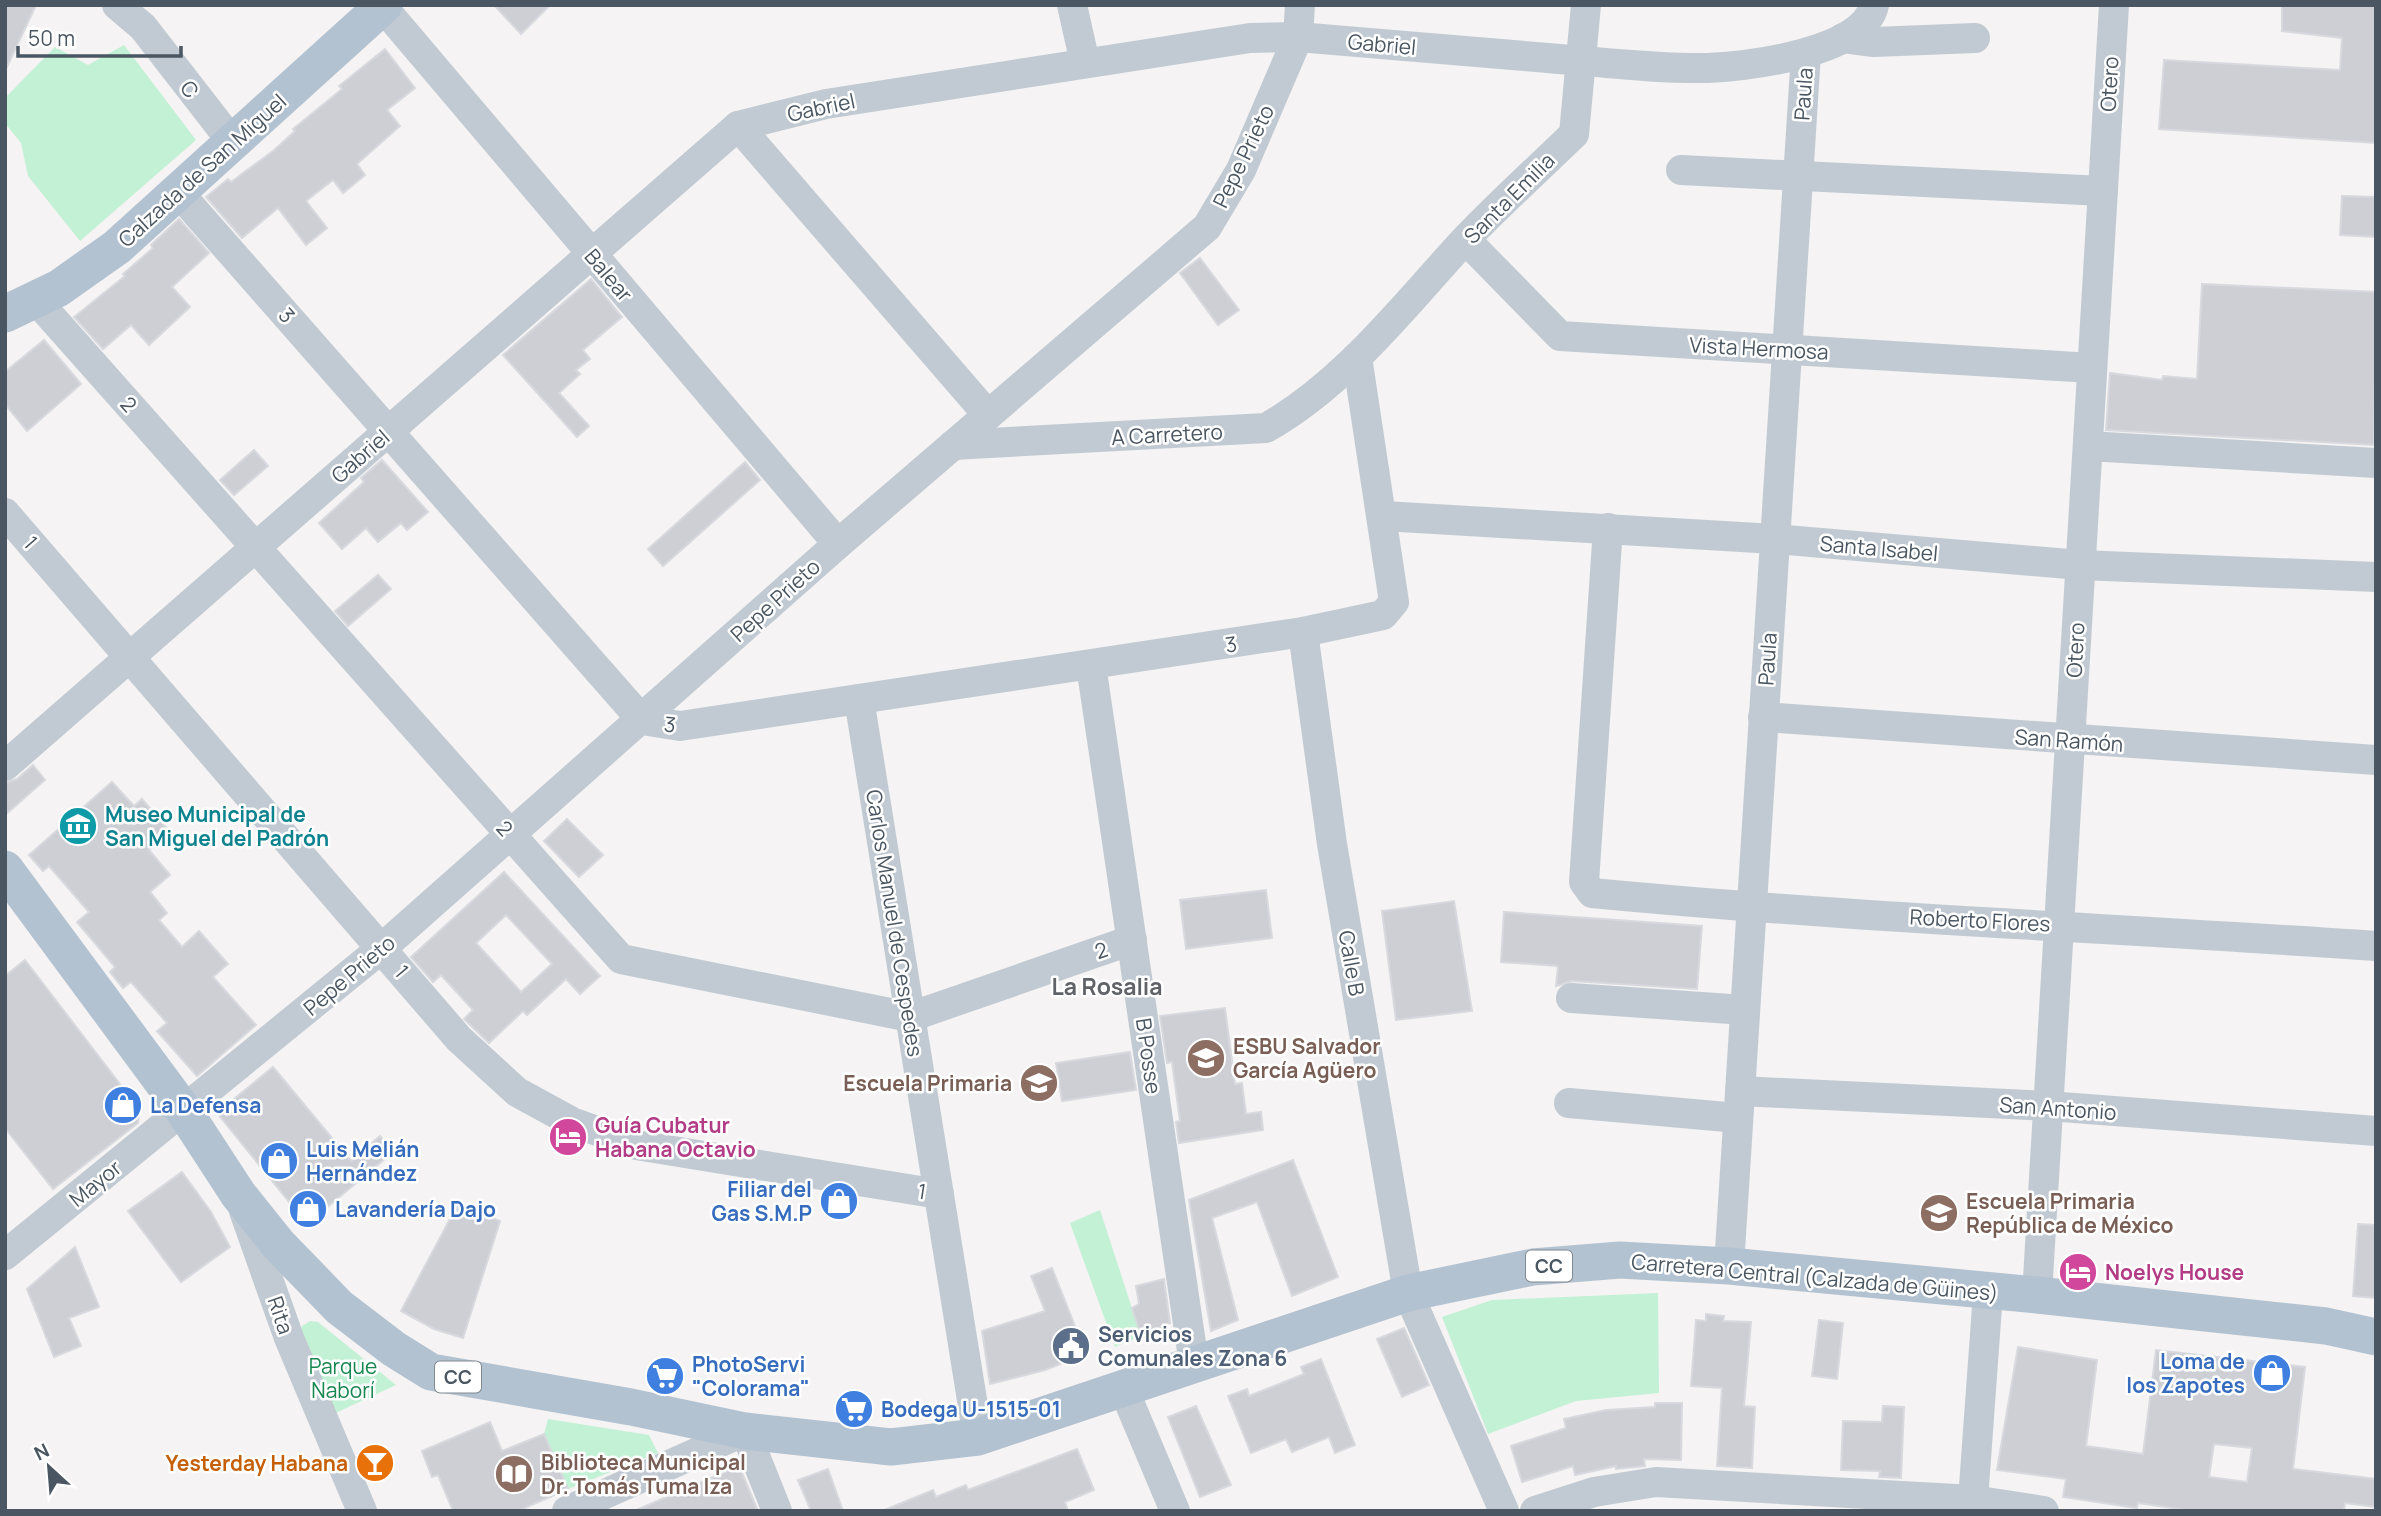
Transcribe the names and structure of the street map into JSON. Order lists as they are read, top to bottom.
{
  "streets": {
    "main road": ["Calzada de San Miguel", "CC", "Carretera Central (Calzada de Güines)"],
    "street": [
      "Gabriel",
      "Otero",
      "C",
      "Paula",
      "Pepe Prieto",
      "Santa Emilia",
      "Balear",
      "3",
      "Vista Hermosa",
      "2",
      "A Carretero",
      "1",
      "Santa Isabel",
      "San Ramón",
      "Roberto Flores",
      "Carlos Manuel de Cespedes",
      "Calle B",
      "B Posse",
      "San Antonio",
      "Mayor",
      "Rita"
    ]
  },
  "crossings": [
    ["Gabriel", "Paula"],
    ["Gabriel", "Pepe Prieto"],
    ["Gabriel", "Santa Emilia"],
    ["Gabriel", "Balear"],
    ["Gabriel", "3"],
    ["Gabriel", "2"],
    ["Gabriel", "1"],
    ["Otero", "Vista Hermosa"],
    ["Otero", "Santa Isabel"],
    ["Otero", "San Ramón"],
    ["Otero", "Roberto Flores"],
    ["Otero", "San Antonio"],
    ["Otero", "Carretera Central (Calzada de Güines)"],
    ["C", "Calzada de San Miguel"],
    ["Paula", "Vista Hermosa"],
    ["Paula", "Santa Isabel"],
    ["Paula", "San Ramón"],
    ["Paula", "Roberto Flores"],
    ["Paula", "San Antonio"],
    ["Paula", "Carretera Central (Calzada de Güines)"],
    ["Pepe Prieto", "Balear"],
    ["Pepe Prieto", "3"],
    ["Pepe Prieto", "2"],
    ["Pepe Prieto", "A Carretero"],
    ["Pepe Prieto", "1"],
    ["Pepe Prieto", "Mayor"],
    ["Pepe Prieto", "CC"],
    ["Pepe Prieto", "Carretera Central (Calzada de Güines)"],
    ["Calzada de San Miguel", "Balear"],
    ["Calzada de San Miguel", "3"],
    ["Calzada de San Miguel", "2"],
    ["Santa Emilia", "Vista Hermosa"],
    ["Santa Emilia", "A Carretero"],
    ["3", "Santa Isabel"],
    ["3", "Carlos Manuel de Cespedes"],
    ["3", "Calle B"],
    ["3", "B Posse"],
    ["2", "Carlos Manuel de Cespedes"],
    ["2", "B Posse"],
    ["1", "Carlos Manuel de Cespedes"],
    ["Santa Isabel", "Roberto Flores"],
    ["Carlos Manuel de Cespedes", "Carretera Central (Calzada de Güines)"],
    ["Calle B", "Carretera Central (Calzada de Güines)"],
    ["B Posse", "Carretera Central (Calzada de Güines)"],
    ["Mayor", "CC"],
    ["Mayor", "Carretera Central (Calzada de Güines)"],
    ["CC", "Carretera Central (Calzada de Güines)"],
    ["Carretera Central (Calzada de Güines)", "Rita"]
  ],
  "districts": ["La Rosalia"],
  "parks": ["Parque Naborí"],
  "places": {
    "museum": ["Museo Municipal de San Miguel del Padrón"],
    "school or university": ["ESBU Salvador García Agüero", "Escuela Primaria", "Escuela Primaria República de México"],
    "shop": [
      "La Defensa",
      "Luis Melián Hernández",
      "Filiar del Gas S.M.P",
      "Lavandería Dajo",
      "Loma de los Zapotes"
    ],
    "hotel": ["Guía Cubatur Habana Octavio", "Noelys House"],
    "public building": ["Servicios Comunales Zona 6"],
    "supermarket": ["PhotoServi \"Colorama\"", "Bodega U-1515-01"],
    "bar": ["Yesterday Habana"],
    "library": ["Biblioteca Municipal Dr. Tomás Tuma Iza"]
  },
  "scale_bar": "50 m",
  "north": "top left"
}
